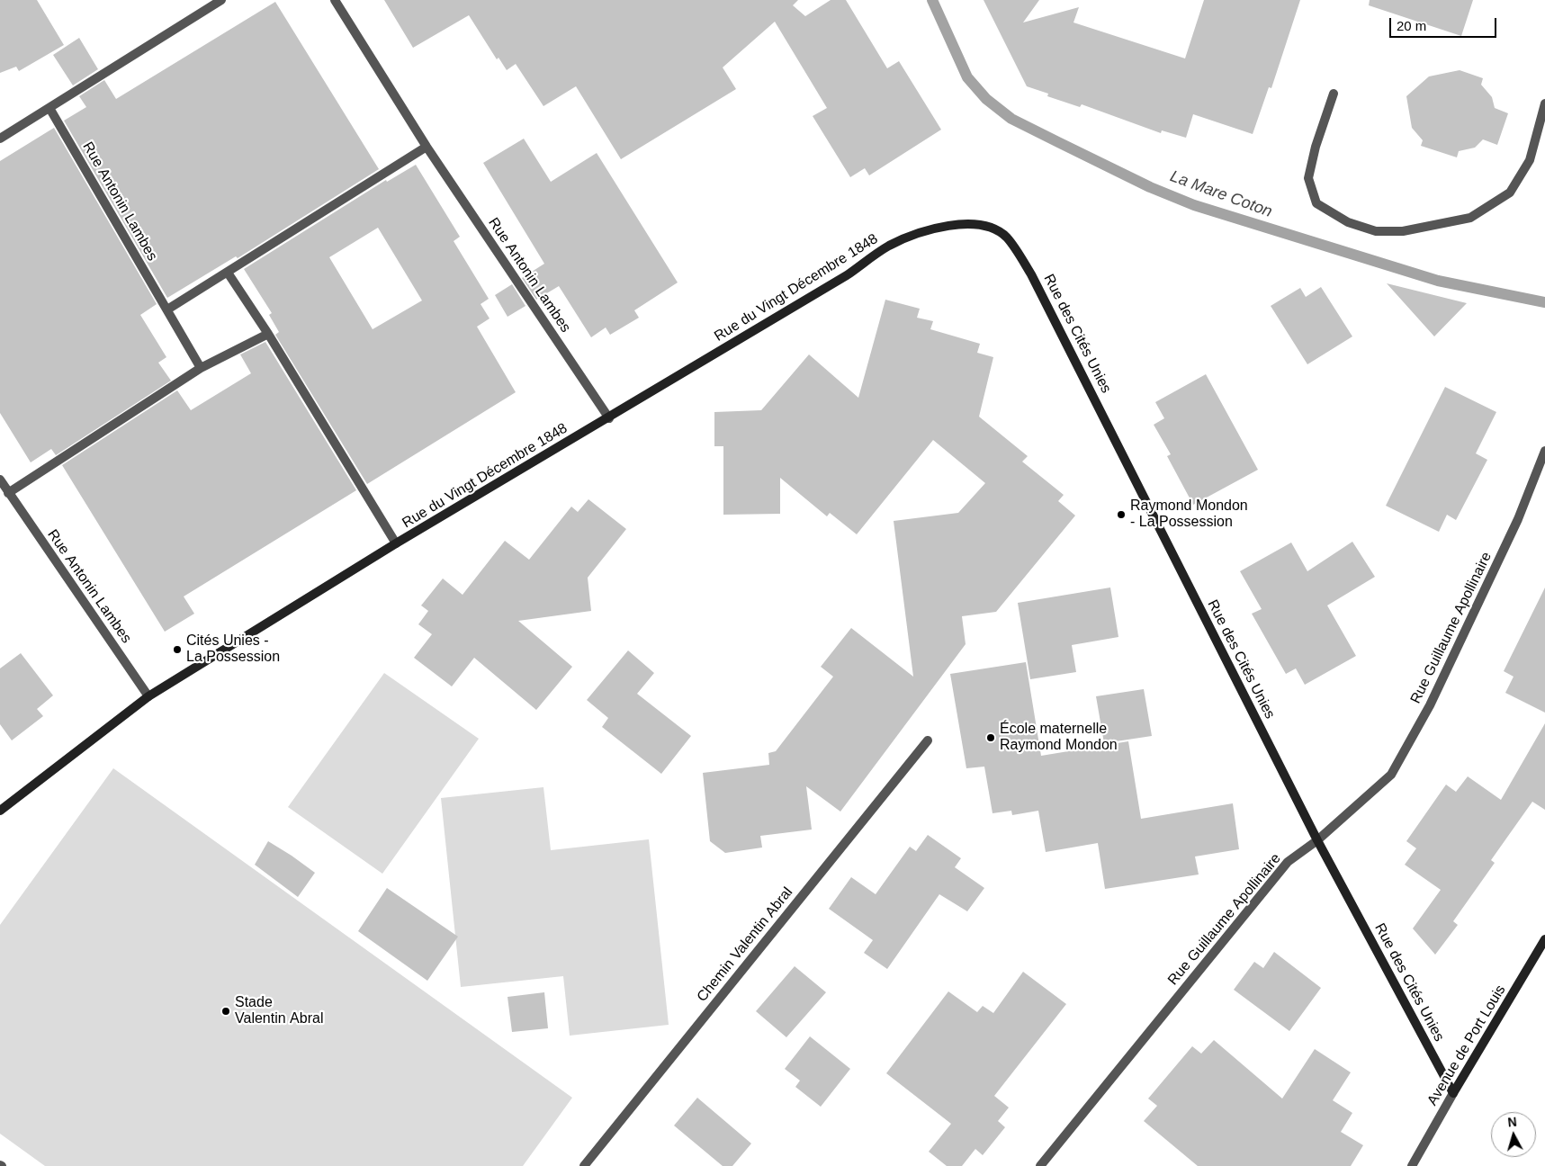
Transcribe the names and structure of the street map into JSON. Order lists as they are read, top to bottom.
{
  "streets": {
    "street": [
      "Rue Antonin Lambes",
      "Rue du Vingt Décembre 1848",
      "Rue des Cités Unies",
      "Rue Guillaume Apollinaire",
      "Chemin Valentin Abral",
      "Avenue de Port Louis"
    ]
  },
  "crossings": [
    ["Rue Antonin Lambes", "Rue du Vingt Décembre 1848"],
    ["Rue du Vingt Décembre 1848", "Rue des Cités Unies"],
    ["Rue des Cités Unies", "Rue Guillaume Apollinaire"],
    ["Rue des Cités Unies", "Avenue de Port Louis"]
  ],
  "water": ["La Mare Coton"],
  "places": [
    "Raymond Mondon - La Possession",
    "Cités Unies - La Possession",
    "École maternelle Raymond Mondon",
    "Stade Valentin Abral"
  ],
  "scale_bar": "20 m",
  "north": "top"
}
